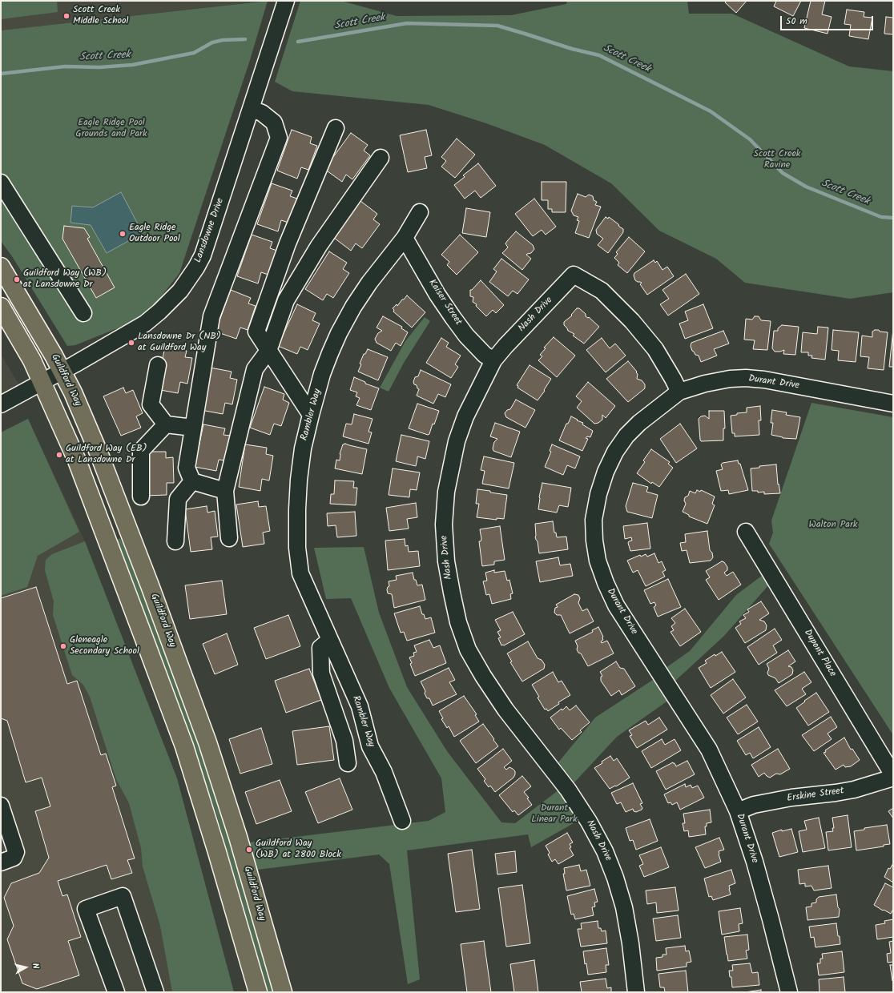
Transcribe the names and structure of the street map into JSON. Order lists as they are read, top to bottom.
{
  "streets": {
    "main road": ["Guildford Way"],
    "street": [
      "Lansdowne Drive",
      "Kaiser Street",
      "Nash Drive",
      "Durant Drive",
      "Rambler Way",
      "Dupont Place",
      "Erskine Street"
    ]
  },
  "crossings": [
    ["Lansdowne Drive", "Guildford Way"],
    ["Kaiser Street", "Nash Drive"],
    ["Kaiser Street", "Rambler Way"],
    ["Nash Drive", "Durant Drive"],
    ["Durant Drive", "Erskine Street"],
    ["Dupont Place", "Erskine Street"]
  ],
  "water": ["Scott Creek"],
  "parks": [
    "Eagle Ridge Pool Grounds and Park",
    "Scott Creek Ravine",
    "Walton Park",
    "Durant Linear Park"
  ],
  "places": [
    "Scott Creek Middle School",
    "Eagle Ridge Outdoor Pool",
    "Guildford Way (WB) at Lansdowne Dr",
    "Lansdowne Dr (NB) at Guildford Way",
    "Guildford Way (EB) at Lansdowne Dr",
    "Gleneagle Secondary School",
    "Guildford Way (WB) at 2800 Block"
  ],
  "scale_bar": "50 m",
  "north": "right"
}
